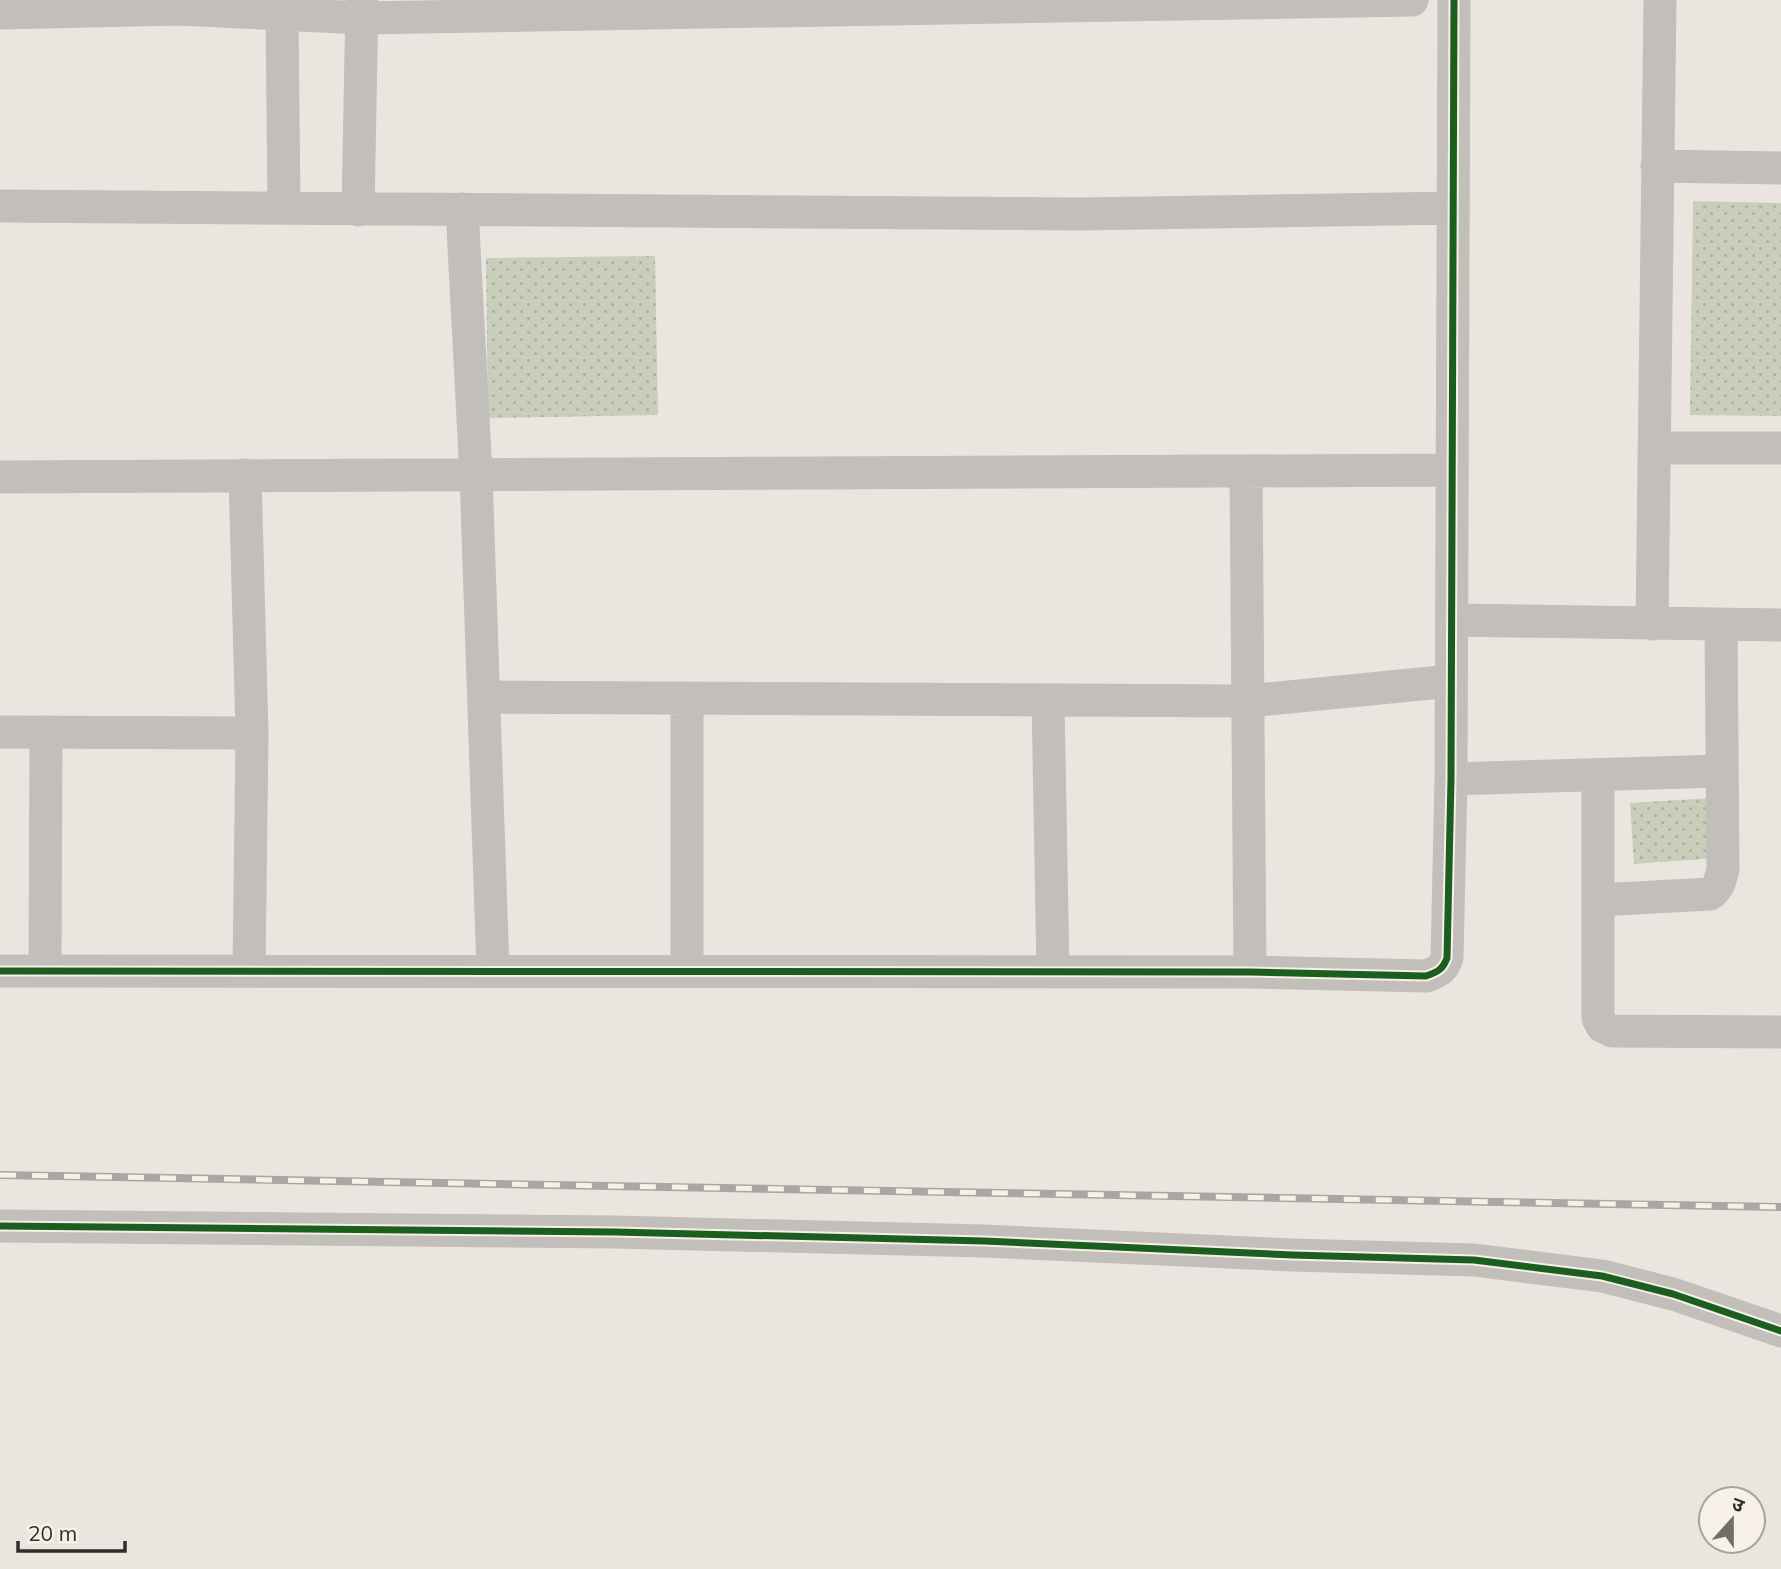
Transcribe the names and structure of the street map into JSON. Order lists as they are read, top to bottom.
{
  "scale_bar": "20 m",
  "north": "top"
}
